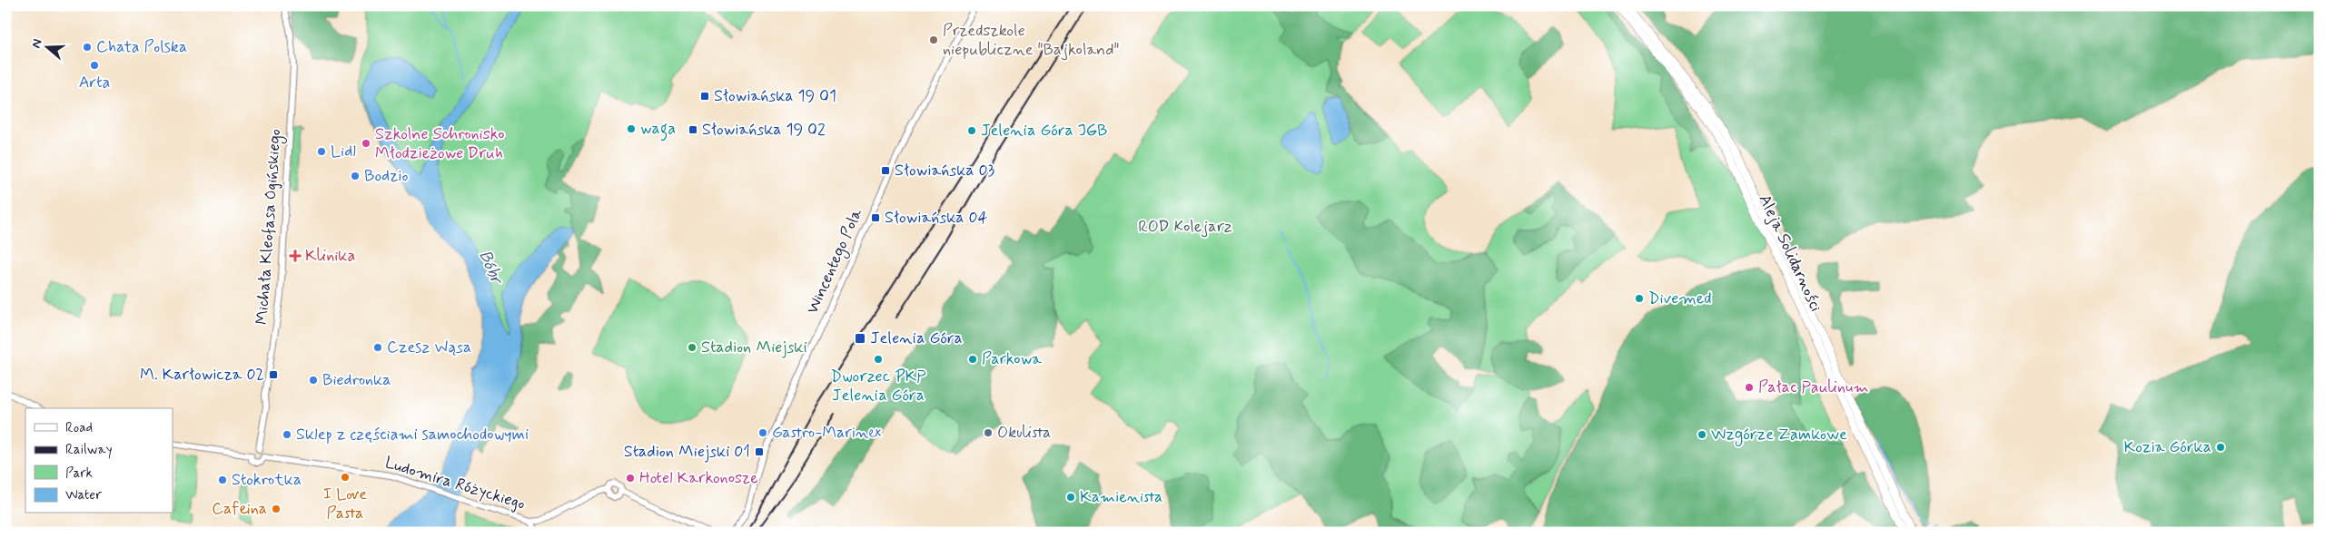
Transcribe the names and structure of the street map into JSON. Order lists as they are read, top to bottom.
{
  "streets": {
    "main road": ["Aleja Solidarności"],
    "street": ["Michała Kleofasa Ogińskiego", "Wincentego Pola", "Ludomira Różyckiego"]
  },
  "crossings": [
    ["Michała Kleofasa Ogińskiego", "Ludomira Różyckiego"]
  ],
  "water": ["Bóbr"],
  "parks": ["ROD Kolejarz"],
  "places": {
    "other": [
      "Przedszkole niepubliczne \"Bajkoland\"",
      "Chata Polska",
      "Arta",
      "waga",
      "Jelenia Góra JGB",
      "Szkolne Schronisko Młodzieżowe Druh",
      "Lidl",
      "Bodzio",
      "Divemed",
      "Czesz Wąsa",
      "Stadion Miejski",
      "Dworzec PKP Jelenia Góra",
      "Parkowa",
      "Biedronka",
      "Pałac Paulinum",
      "Gastro-Marinex",
      "Okulista",
      "Sklep z częściami samochodowymi",
      "Wzgórze Zamkowe",
      "Kozia Górka",
      "I Love Pasta",
      "Hotel Karkonosze",
      "Stokrotka",
      "Kamienista",
      "Cafeina"
    ],
    "transit": [
      "Słowiańska 19 01",
      "Słowiańska 19 02",
      "Słowiańska 03",
      "Słowiańska 04",
      "Jelenia Góra",
      "M. Karłowicza 02",
      "Stadion Miejski 01"
    ],
    "health": ["Klinika"]
  },
  "legend": [
    "Road",
    "Railway",
    "Park",
    "Water"
  ],
  "north": "left"
}
